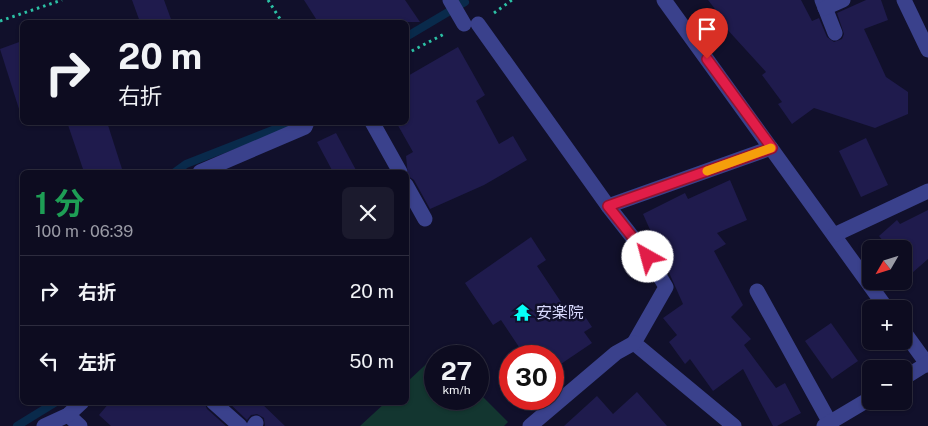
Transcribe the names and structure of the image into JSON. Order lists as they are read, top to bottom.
{
  "places": {
    "temple": ["安楽院"]
  },
  "north": "bottom left",
  "page": {
    "turn": ["20 m", "右折"],
    "heading": ["1 分", "100 m · 06:39"],
    "map_buttons": ["+", "−"],
    "list": [
      {
        "name": "右折",
        "value": "20 m"
      },
      {
        "name": "左折",
        "value": "50 m"
      }
    ],
    "speed": "27 km/h",
    "limit": "30"
  }
}
